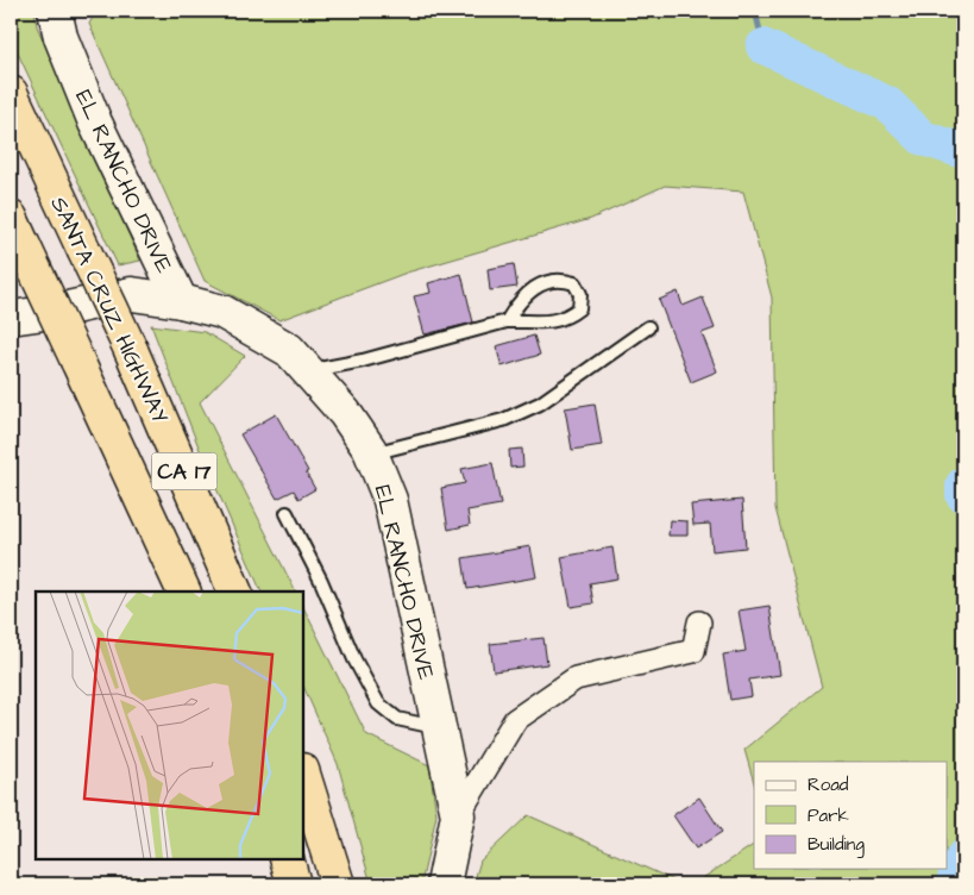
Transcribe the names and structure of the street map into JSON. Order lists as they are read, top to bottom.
{
  "streets": {
    "highway": ["SANTA CRUZ HIGHWAY", "CA 17"],
    "street": ["EL RANCHO DRIVE"]
  },
  "legend": ["Road", "Park", "Building"]
}
